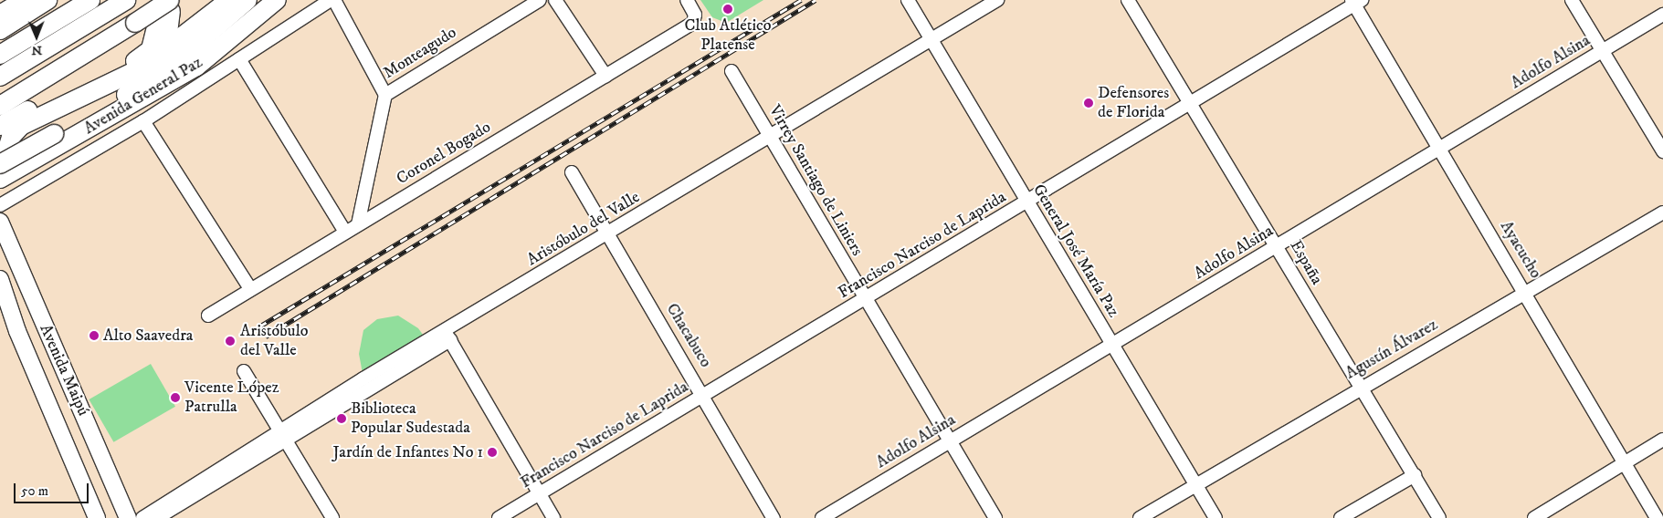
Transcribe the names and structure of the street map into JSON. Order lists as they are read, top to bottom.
{
  "streets": {
    "highway": ["Avenida General Paz"],
    "main road": ["Avenida Maipú"],
    "street": [
      "Monteagudo",
      "Adolfo Alsina",
      "Coronel Bogado",
      "Virrey Santiago de Liniers",
      "Aristóbulo del Valle",
      "Francisco Narciso de Laprida",
      "Ayacucho",
      "General José María Paz",
      "España",
      "Chacabuco",
      "Agustín Álvarez"
    ]
  },
  "crossings": [
    ["Monteagudo", "Coronel Bogado"],
    ["Adolfo Alsina", "Virrey Santiago de Liniers"],
    ["Adolfo Alsina", "Ayacucho"],
    ["Adolfo Alsina", "General José María Paz"],
    ["Adolfo Alsina", "España"],
    ["Virrey Santiago de Liniers", "Aristóbulo del Valle"],
    ["Virrey Santiago de Liniers", "Francisco Narciso de Laprida"],
    ["Aristóbulo del Valle", "General José María Paz"],
    ["Aristóbulo del Valle", "Chacabuco"],
    ["Francisco Narciso de Laprida", "Ayacucho"],
    ["Francisco Narciso de Laprida", "General José María Paz"],
    ["Francisco Narciso de Laprida", "España"],
    ["Francisco Narciso de Laprida", "Chacabuco"],
    ["Ayacucho", "Agustín Álvarez"],
    ["General José María Paz", "Agustín Álvarez"],
    ["España", "Agustín Álvarez"]
  ],
  "places": [
    "Club Atlético Platense",
    "Defensores de Florida",
    "Alto Saavedra",
    "Aristóbulo del Valle",
    "Vicente López Patrulla",
    "Biblioteca Popular Sudestada",
    "Jardín de Infantes No 1"
  ],
  "scale_bar": "50 m",
  "north": "bottom"
}
